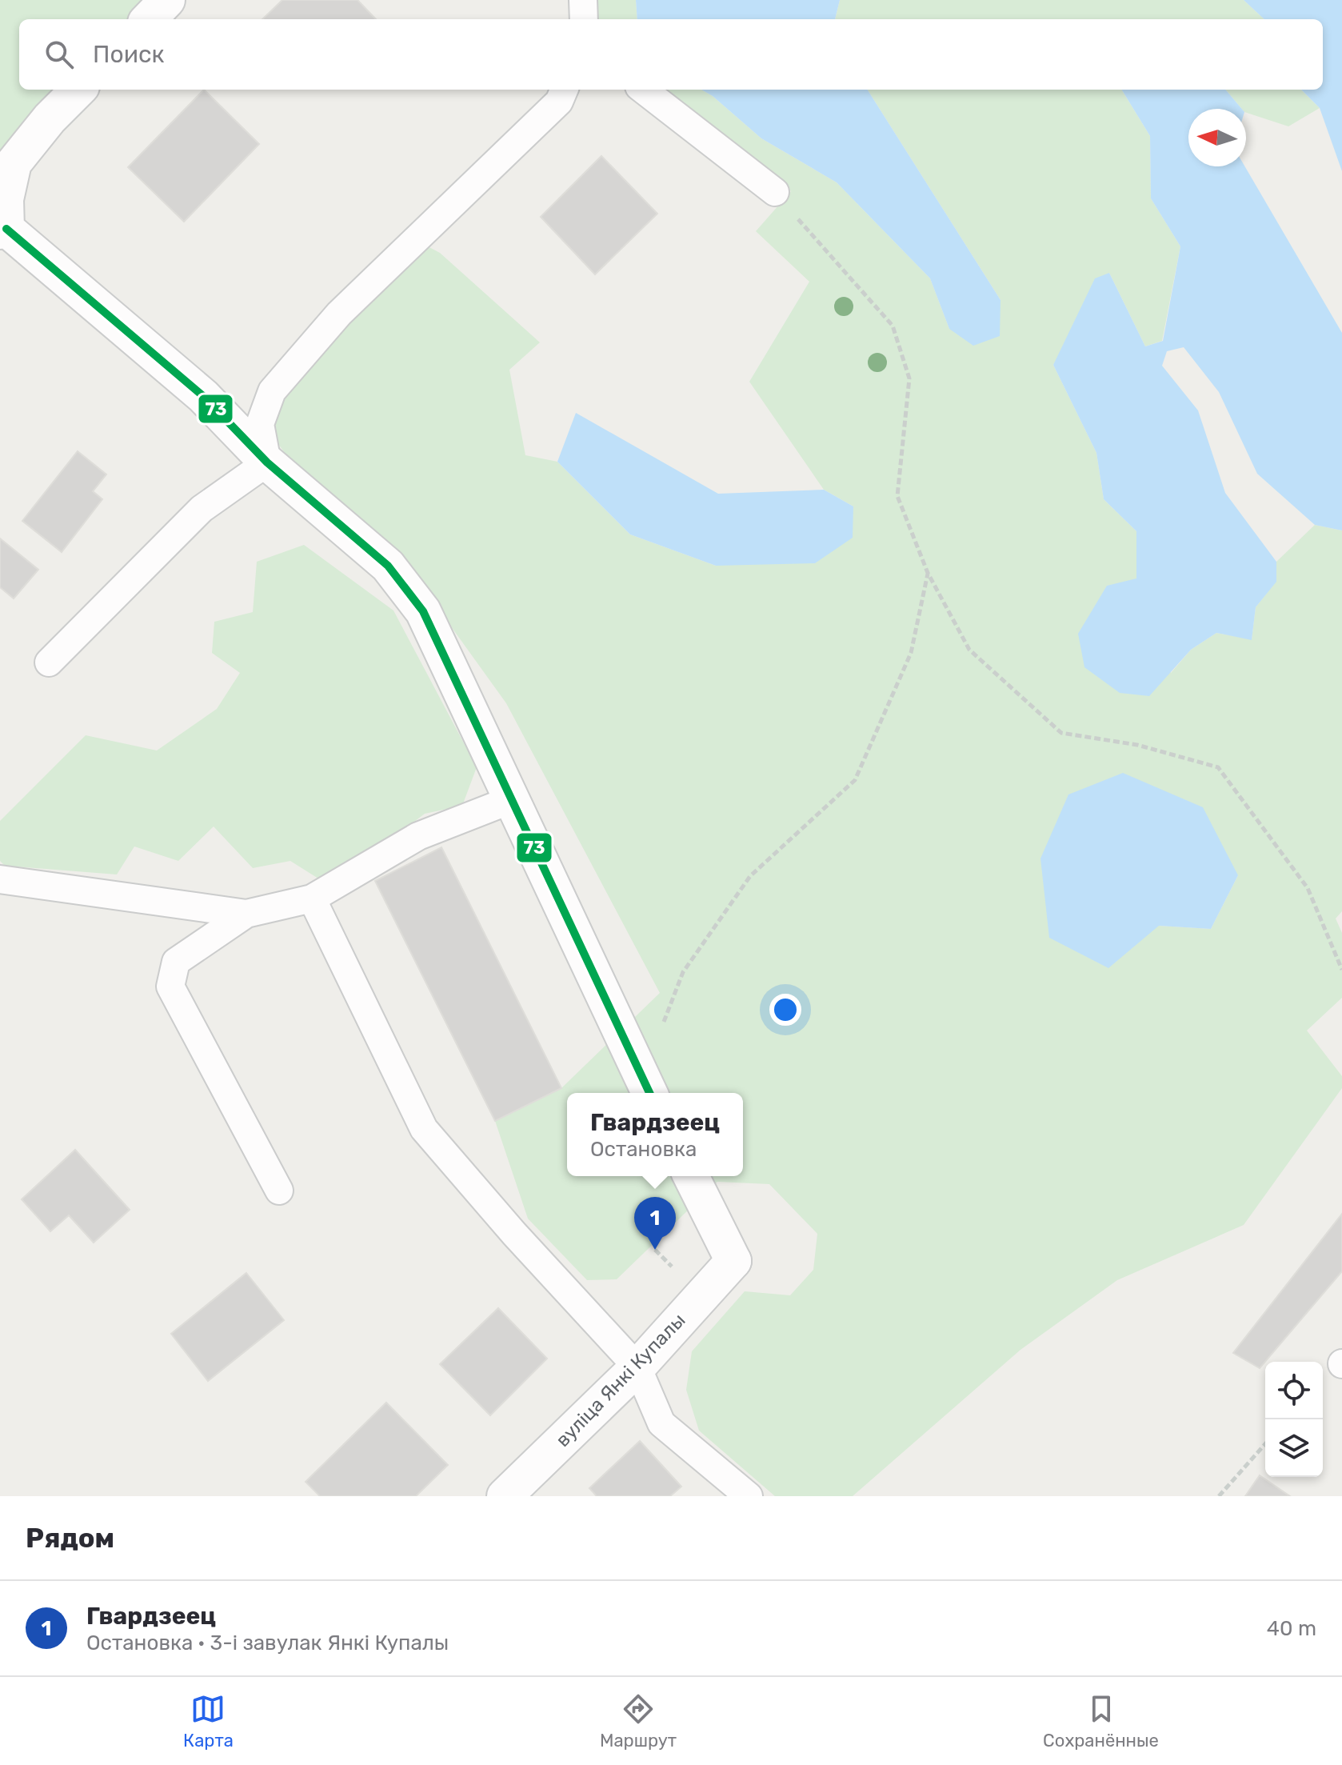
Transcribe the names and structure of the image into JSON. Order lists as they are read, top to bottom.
{
  "streets": {
    "street": ["вуліца Янкі Купалы"]
  },
  "lines": ["transit line 73"],
  "north": "left",
  "page": {
    "search": "Поиск",
    "popup": ["Гвардзеец", "Остановка"],
    "pins": "1",
    "heading": "Рядом",
    "list": [
      {
        "mark": "1",
        "name": "Гвардзеец",
        "note": "Остановка · 3-і завулак Янкі Купалы",
        "value": "40 m"
      }
    ],
    "nav": ["Карта", "Маршрут", "Сохранённые"]
  }
}
